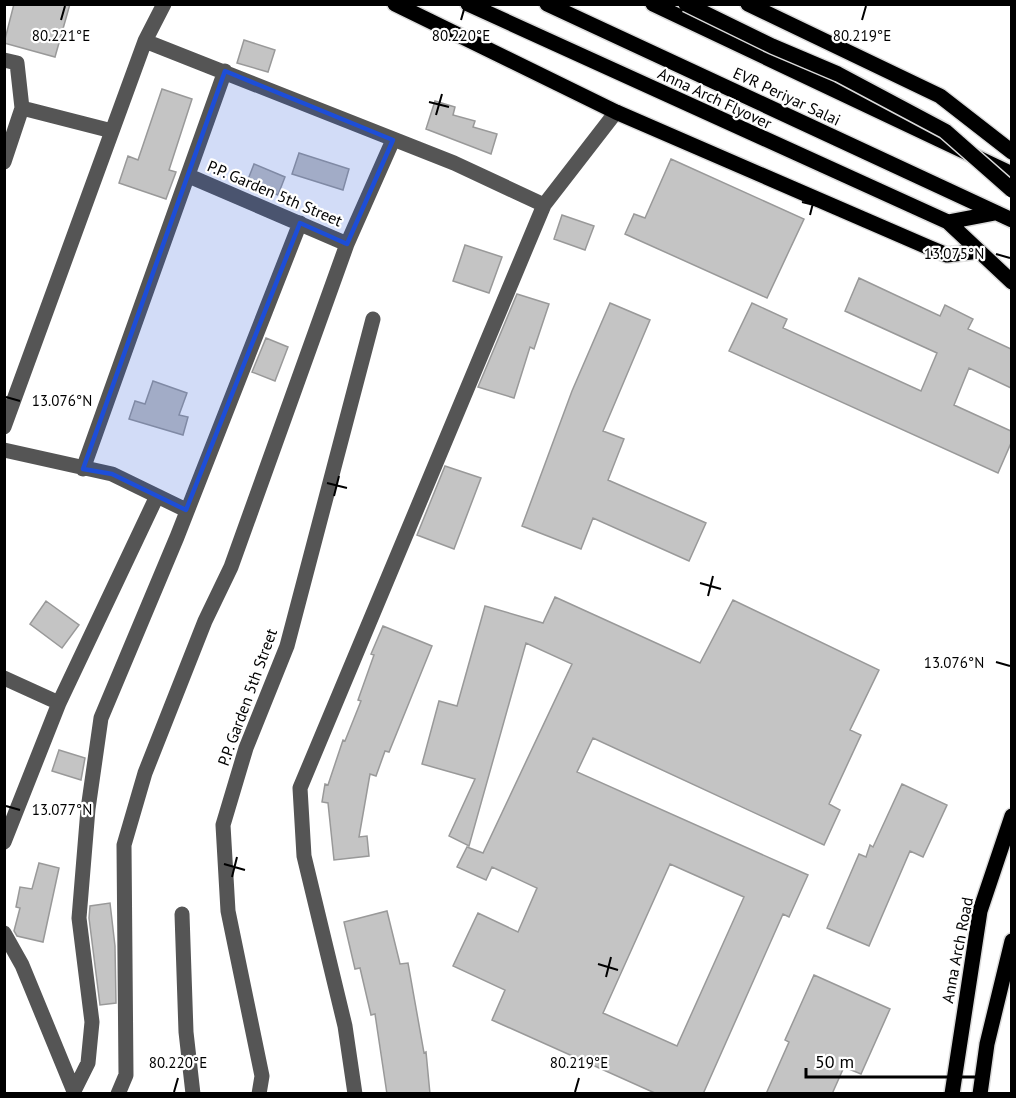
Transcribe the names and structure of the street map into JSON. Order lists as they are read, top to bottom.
{
  "streets": {
    "main road": ["EVR Periyar Salai", "Anna Arch Flyover", "Anna Arch Road"],
    "street": ["P.P. Garden 5th Street"]
  },
  "scale_bar": "50 m",
  "coordinates": [
    "80.221°E",
    "80.220°E",
    "80.219°E",
    "13.075°N",
    "13.076°N",
    "13.077°N"
  ]
}
